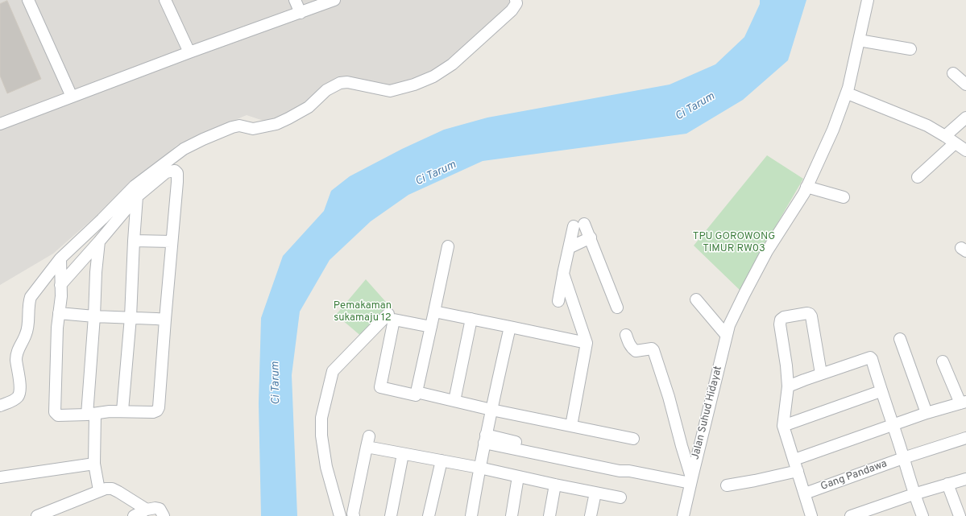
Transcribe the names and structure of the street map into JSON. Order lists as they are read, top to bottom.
{
  "streets": {
    "street": ["Jalan Suhud Hidayat", "Gang Pandawa"]
  },
  "water": ["Ci Tarum"],
  "parks": ["TPU GOROWONG TIMUR RW03", "Pemakaman sukamaju 12"]
}
